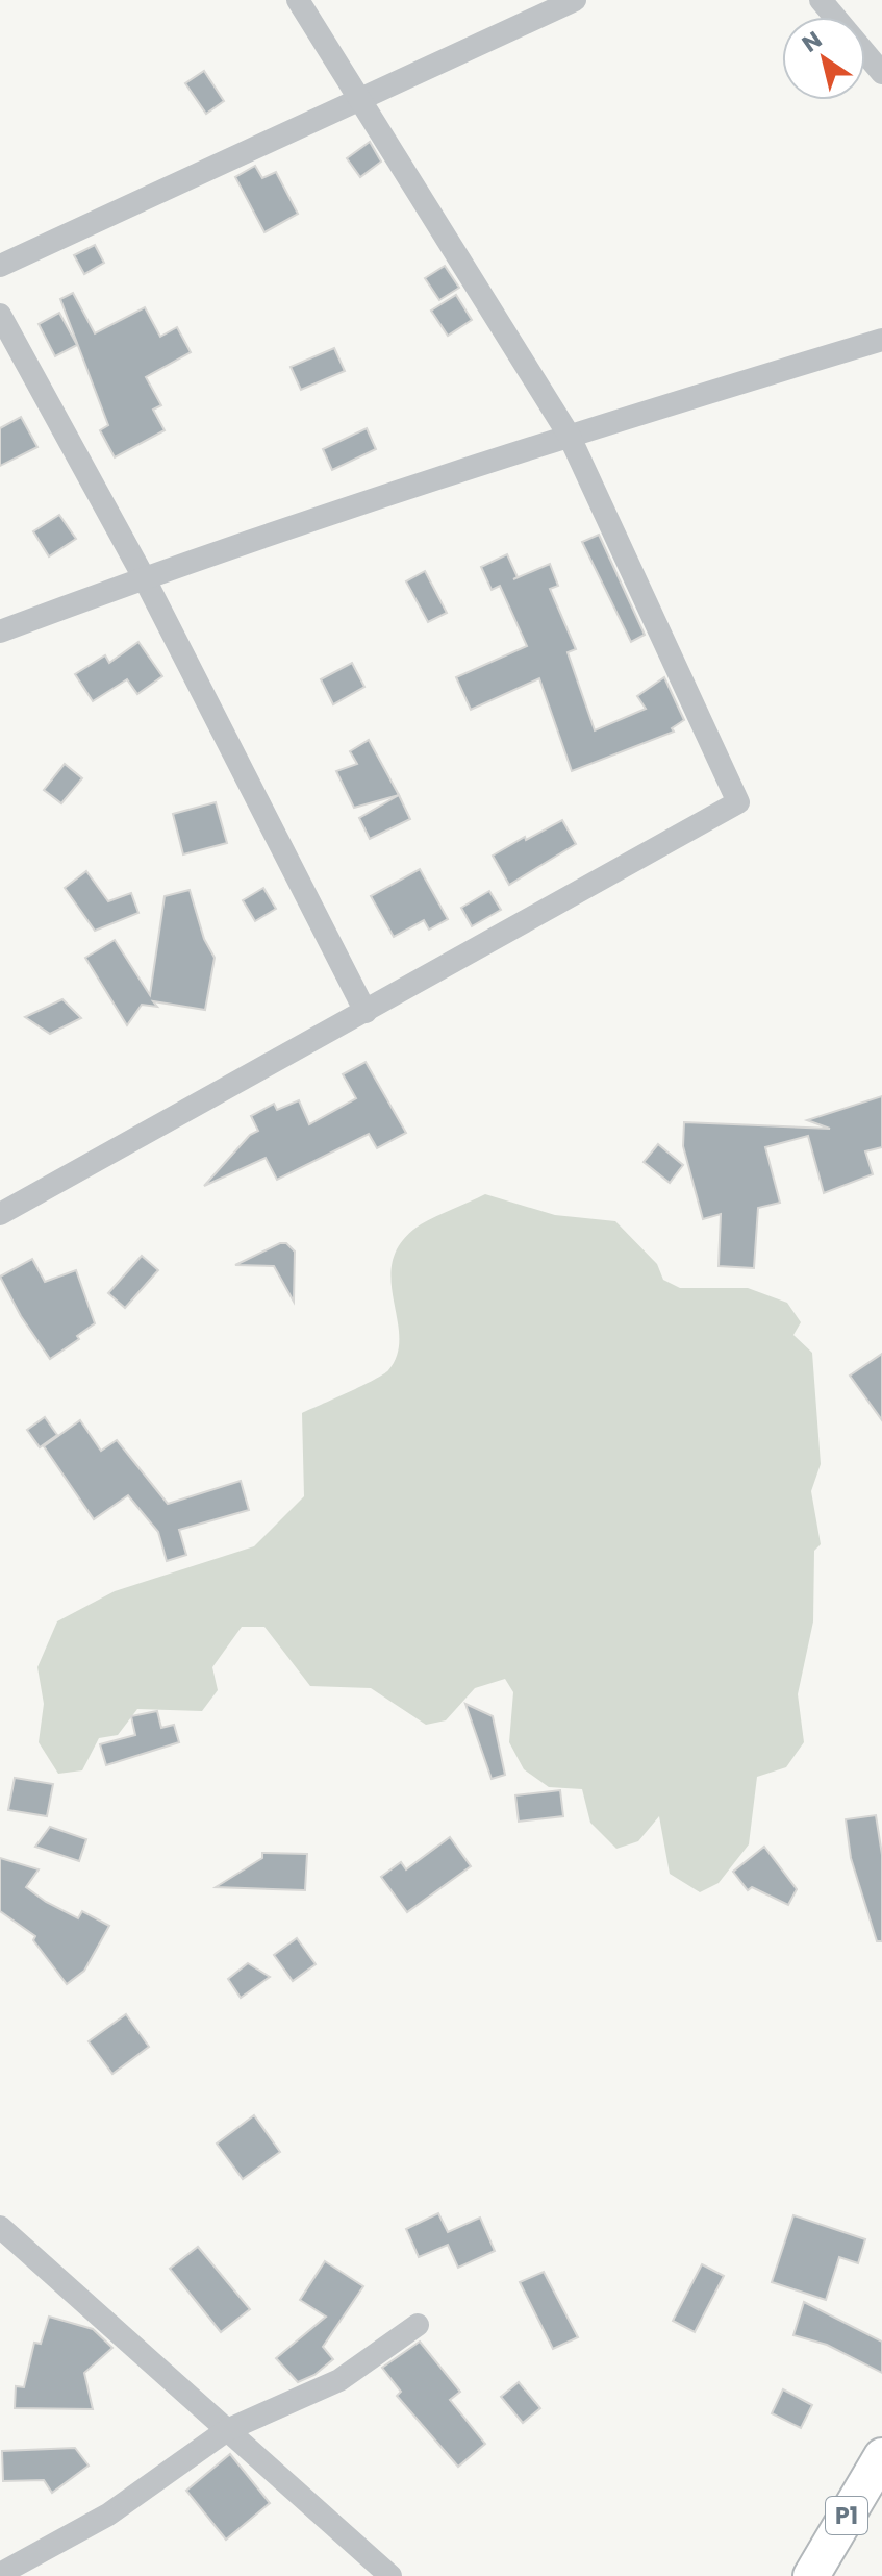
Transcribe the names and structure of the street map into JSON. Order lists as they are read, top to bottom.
{
  "streets": {
    "main road": ["P1"]
  },
  "north": "top left"
}
